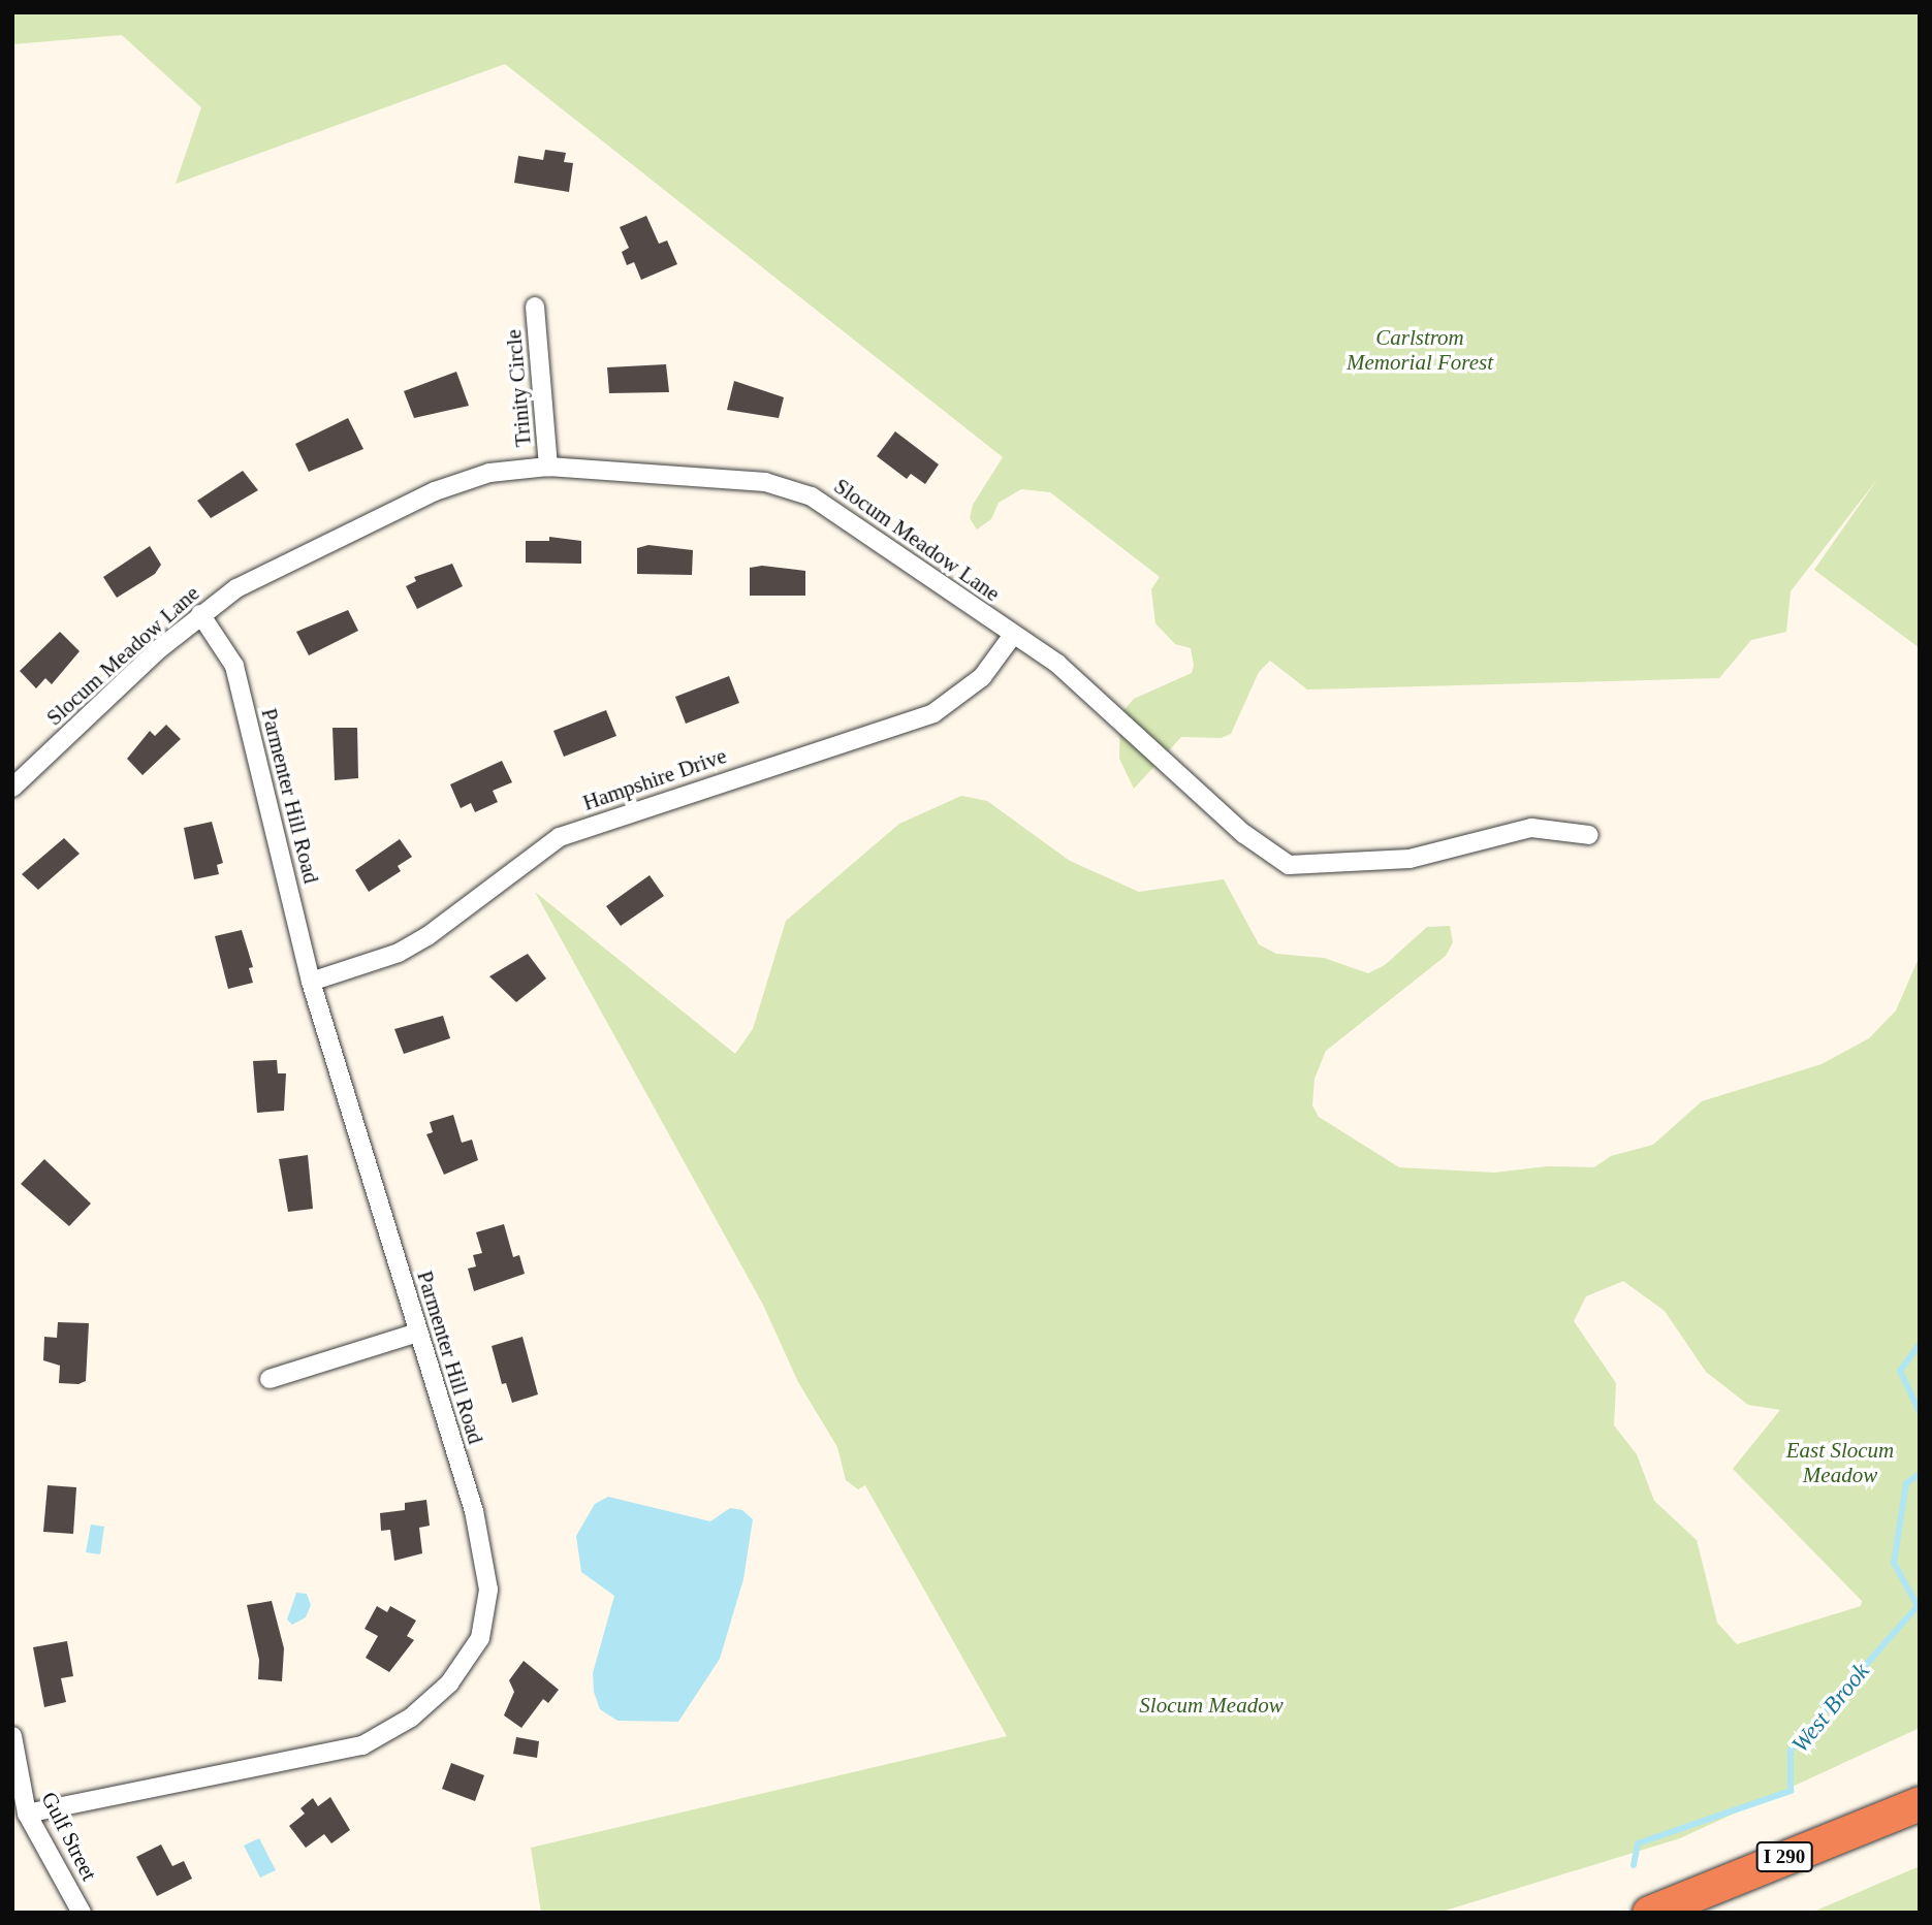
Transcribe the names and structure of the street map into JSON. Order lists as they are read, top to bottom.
{
  "streets": {
    "highway": ["I 290"],
    "street": [
      "Trinity Circle",
      "Slocum Meadow Lane",
      "Hampshire Drive",
      "Parmenter Hill Road",
      "Gulf Street"
    ]
  },
  "crossings": [
    ["Trinity Circle", "Slocum Meadow Lane"],
    ["Slocum Meadow Lane", "Hampshire Drive"],
    ["Slocum Meadow Lane", "Parmenter Hill Road"],
    ["Hampshire Drive", "Parmenter Hill Road"],
    ["Parmenter Hill Road", "Gulf Street"]
  ],
  "water": ["West Brook"],
  "parks": ["Carlstrom Memorial Forest", "East Slocum Meadow", "Slocum Meadow"]
}
